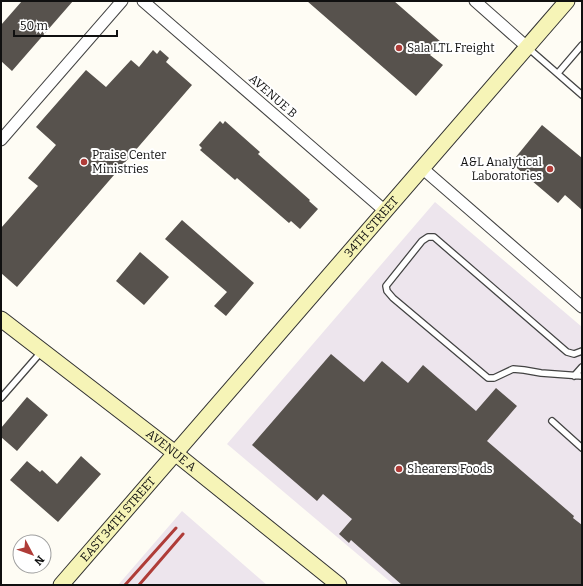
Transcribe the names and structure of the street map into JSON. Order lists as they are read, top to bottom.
{
  "streets": {
    "main road": ["34TH STREET", "AVENUE A", "EAST 34TH STREET"],
    "street": ["AVENUE B"]
  },
  "crossings": [
    ["AVENUE B", "34TH STREET"],
    ["34TH STREET", "AVENUE A"],
    ["34TH STREET", "EAST 34TH STREET"],
    ["AVENUE A", "EAST 34TH STREET"]
  ],
  "places": [
    "Sala LTL Freight",
    "Praise Center Ministries",
    "A&L Analytical Laboratories",
    "Shearers Foods"
  ],
  "scale_bar": "50 m",
  "north": "bottom right"
}
